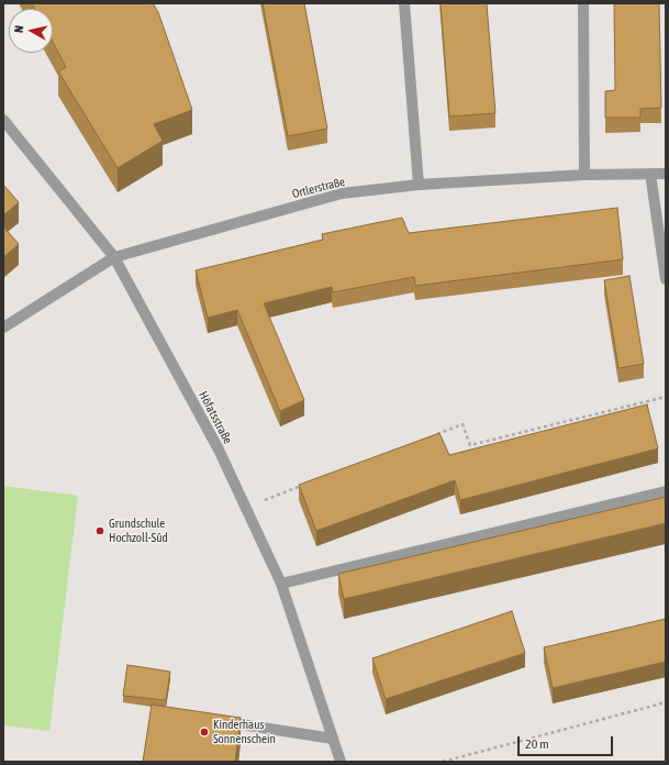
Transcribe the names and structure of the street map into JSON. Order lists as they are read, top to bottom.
{
  "streets": {
    "street": ["Ortlerstraße", "Höfatsstraße"]
  },
  "crossings": [
    ["Ortlerstraße", "Höfatsstraße"]
  ],
  "places": ["Grundschule Hochzoll-Süd", "Kinderhaus Sonnenschein"],
  "scale_bar": "20 m",
  "north": "left"
}
